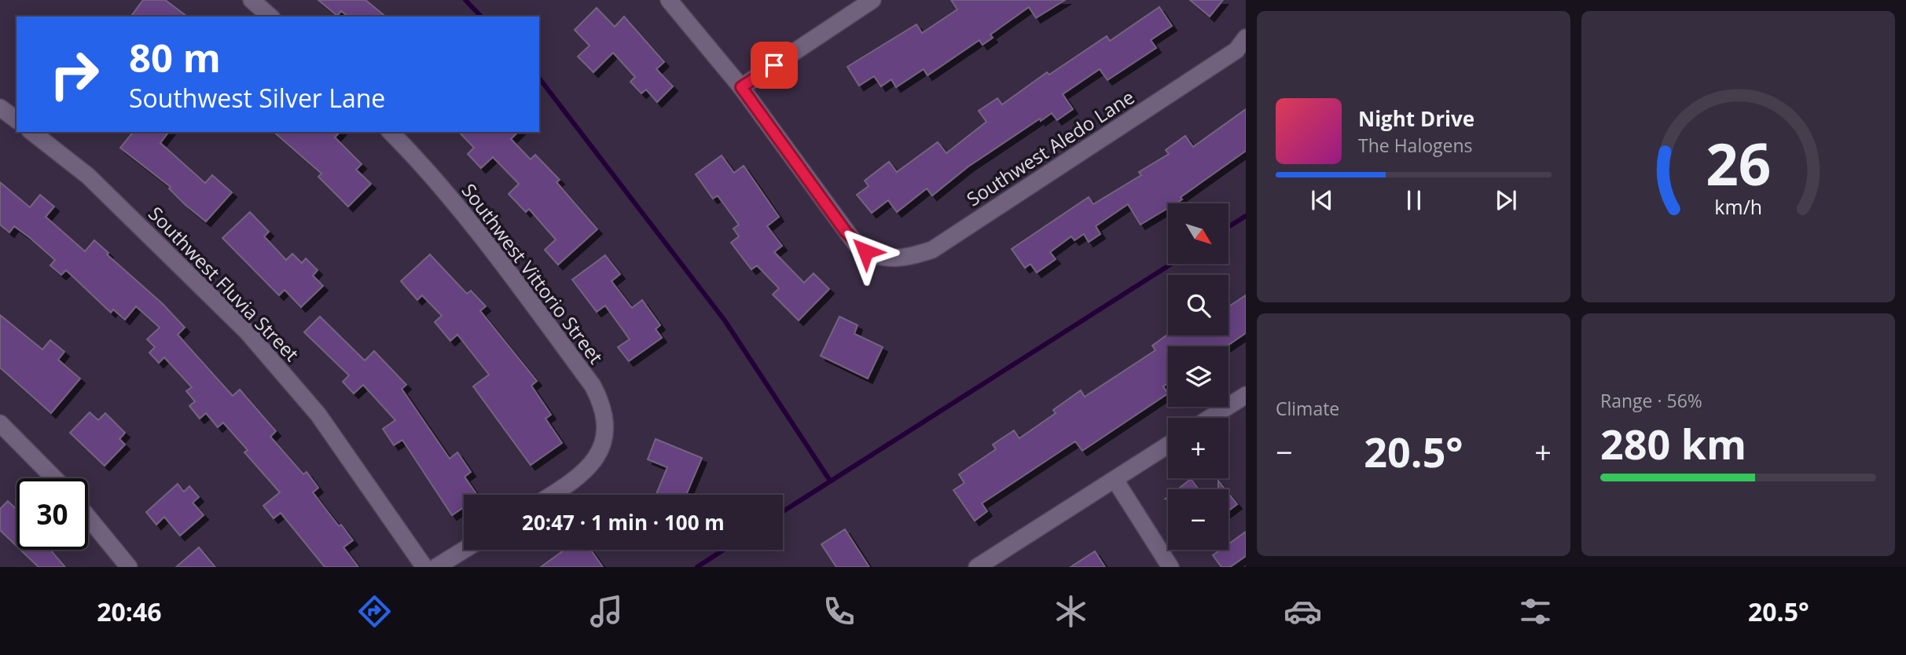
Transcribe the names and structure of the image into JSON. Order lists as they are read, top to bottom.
{
  "streets": {
    "street": ["Southwest Aledo Lane", "Southwest Vittorio Street", "Southwest Fluvia Street"]
  },
  "north": "bottom right",
  "page": {
    "turn": ["80 m", "Southwest Silver Lane"],
    "song": ["Night Drive", "The Halogens"],
    "map_buttons": ["+", "−"],
    "tile": [
      "Climate",
      ["Range · 56%", "280 km"]
    ],
    "heat": ["−", "20.5°", "+"],
    "limit": "30",
    "trip": "20:47 · 1 min · 100 m",
    "tabs": ["20:46", "20.5°"],
    "gauge": ["26", "km/h"]
  }
}
